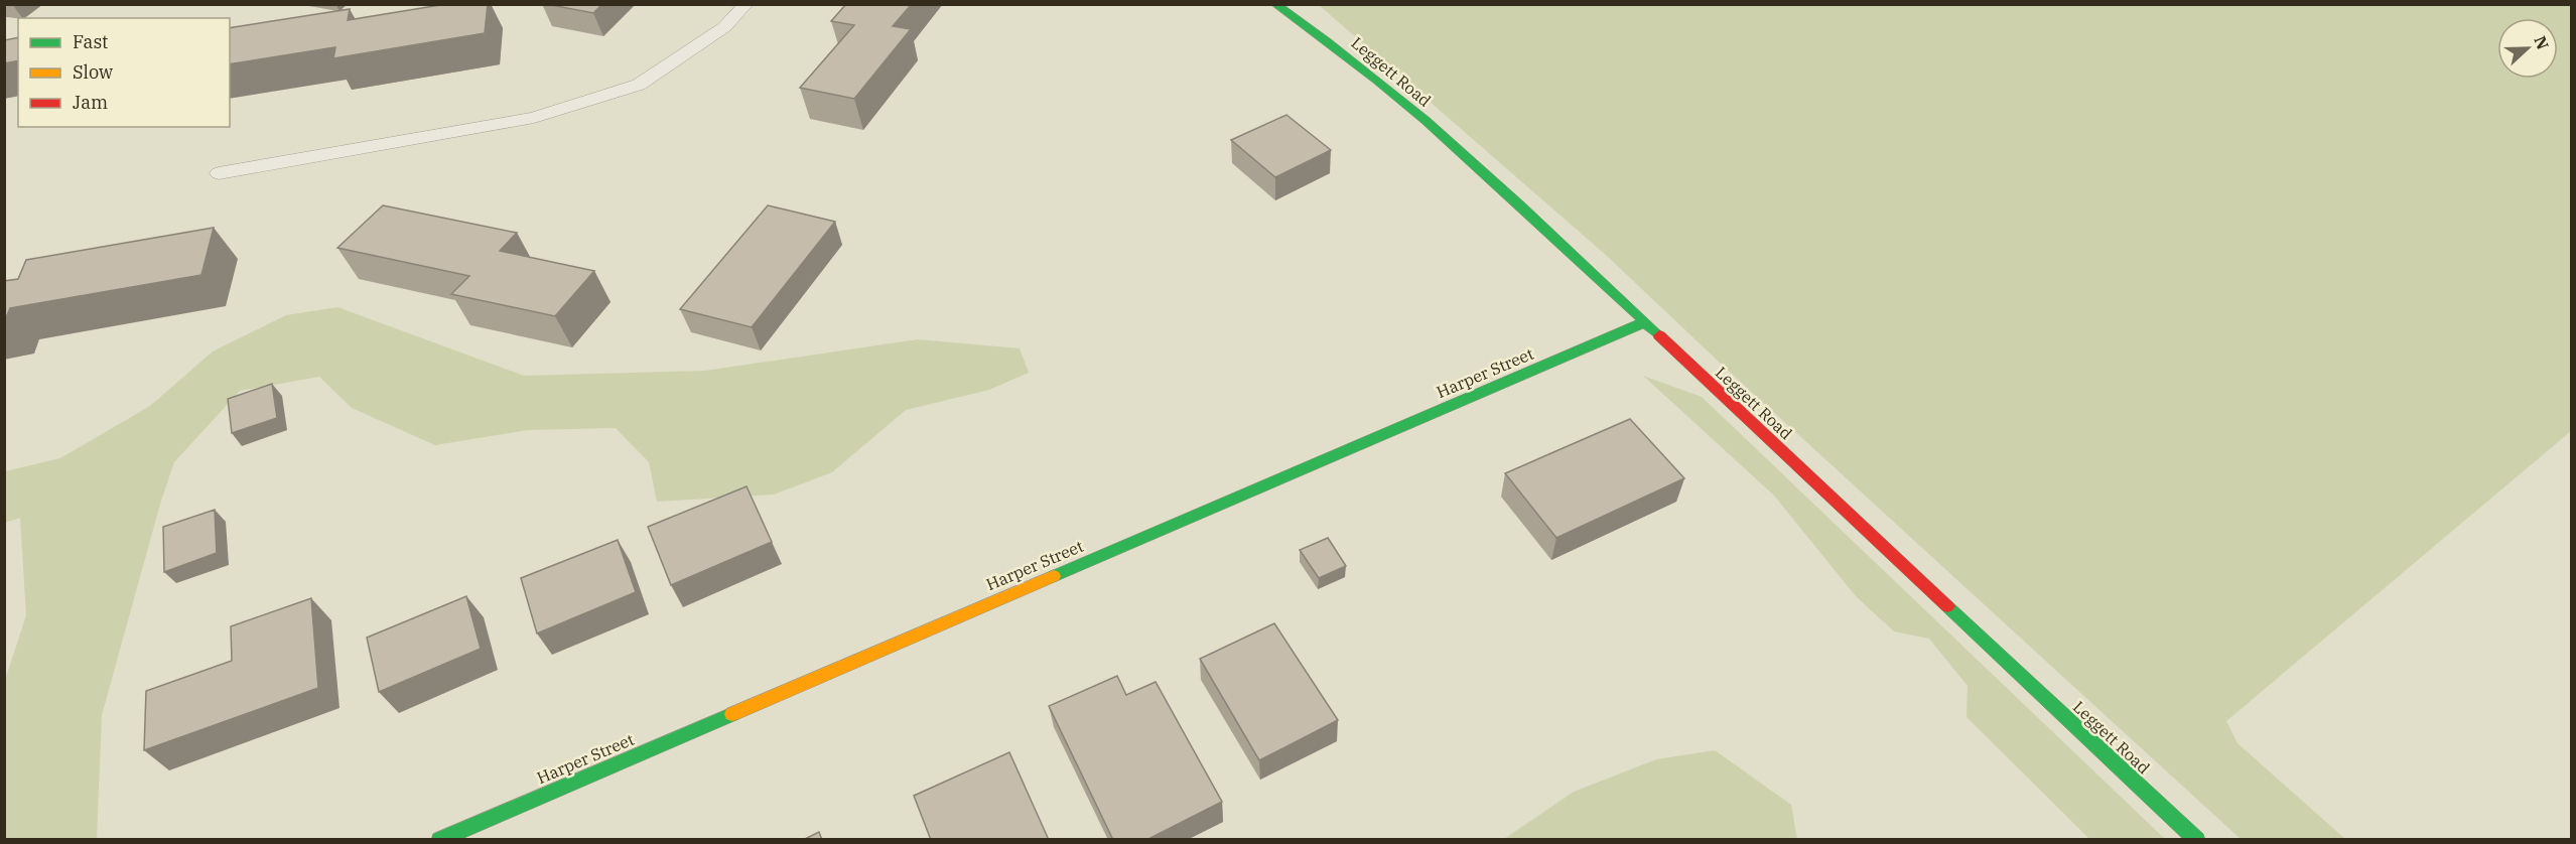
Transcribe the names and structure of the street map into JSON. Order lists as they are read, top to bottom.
{
  "streets": {
    "street": ["Leggett Road", "Harper Street"]
  },
  "crossings": [
    ["Leggett Road", "Harper Street"]
  ],
  "legend": ["Fast", "Slow", "Jam"],
  "north": "right"
}
